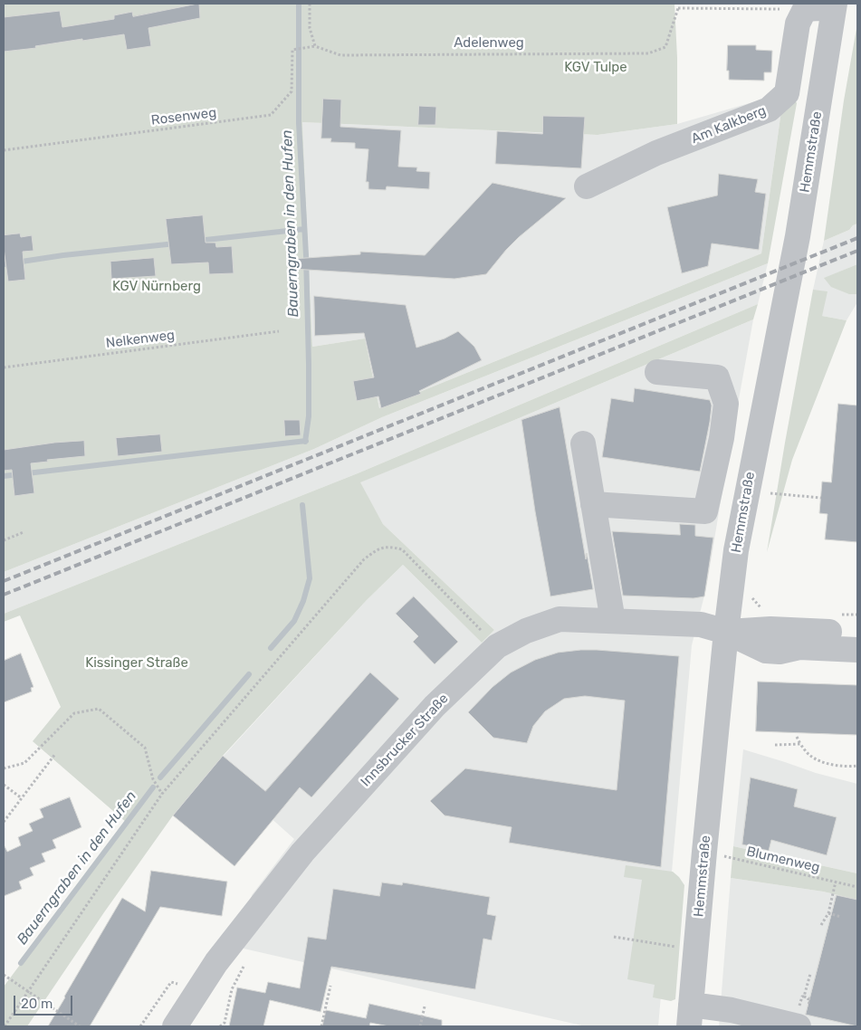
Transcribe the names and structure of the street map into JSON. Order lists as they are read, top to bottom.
{
  "streets": {
    "street": ["Am Kalkberg", "Hemmstraße", "Innsbrucker Straße"],
    "path": [
      "Adelenweg",
      "Rosenweg",
      "Nelkenweg",
      "Blumenweg"
    ]
  },
  "crossings": [
    ["Adelenweg", "Rosenweg"],
    ["Hemmstraße", "Innsbrucker Straße"],
    ["Hemmstraße", "Blumenweg"]
  ],
  "water": ["Bauerngraben in den Hufen"],
  "parks": ["KGV Tulpe", "KGV Nürnberg", "Kissinger Straße"],
  "scale_bar": "20 m"
}
